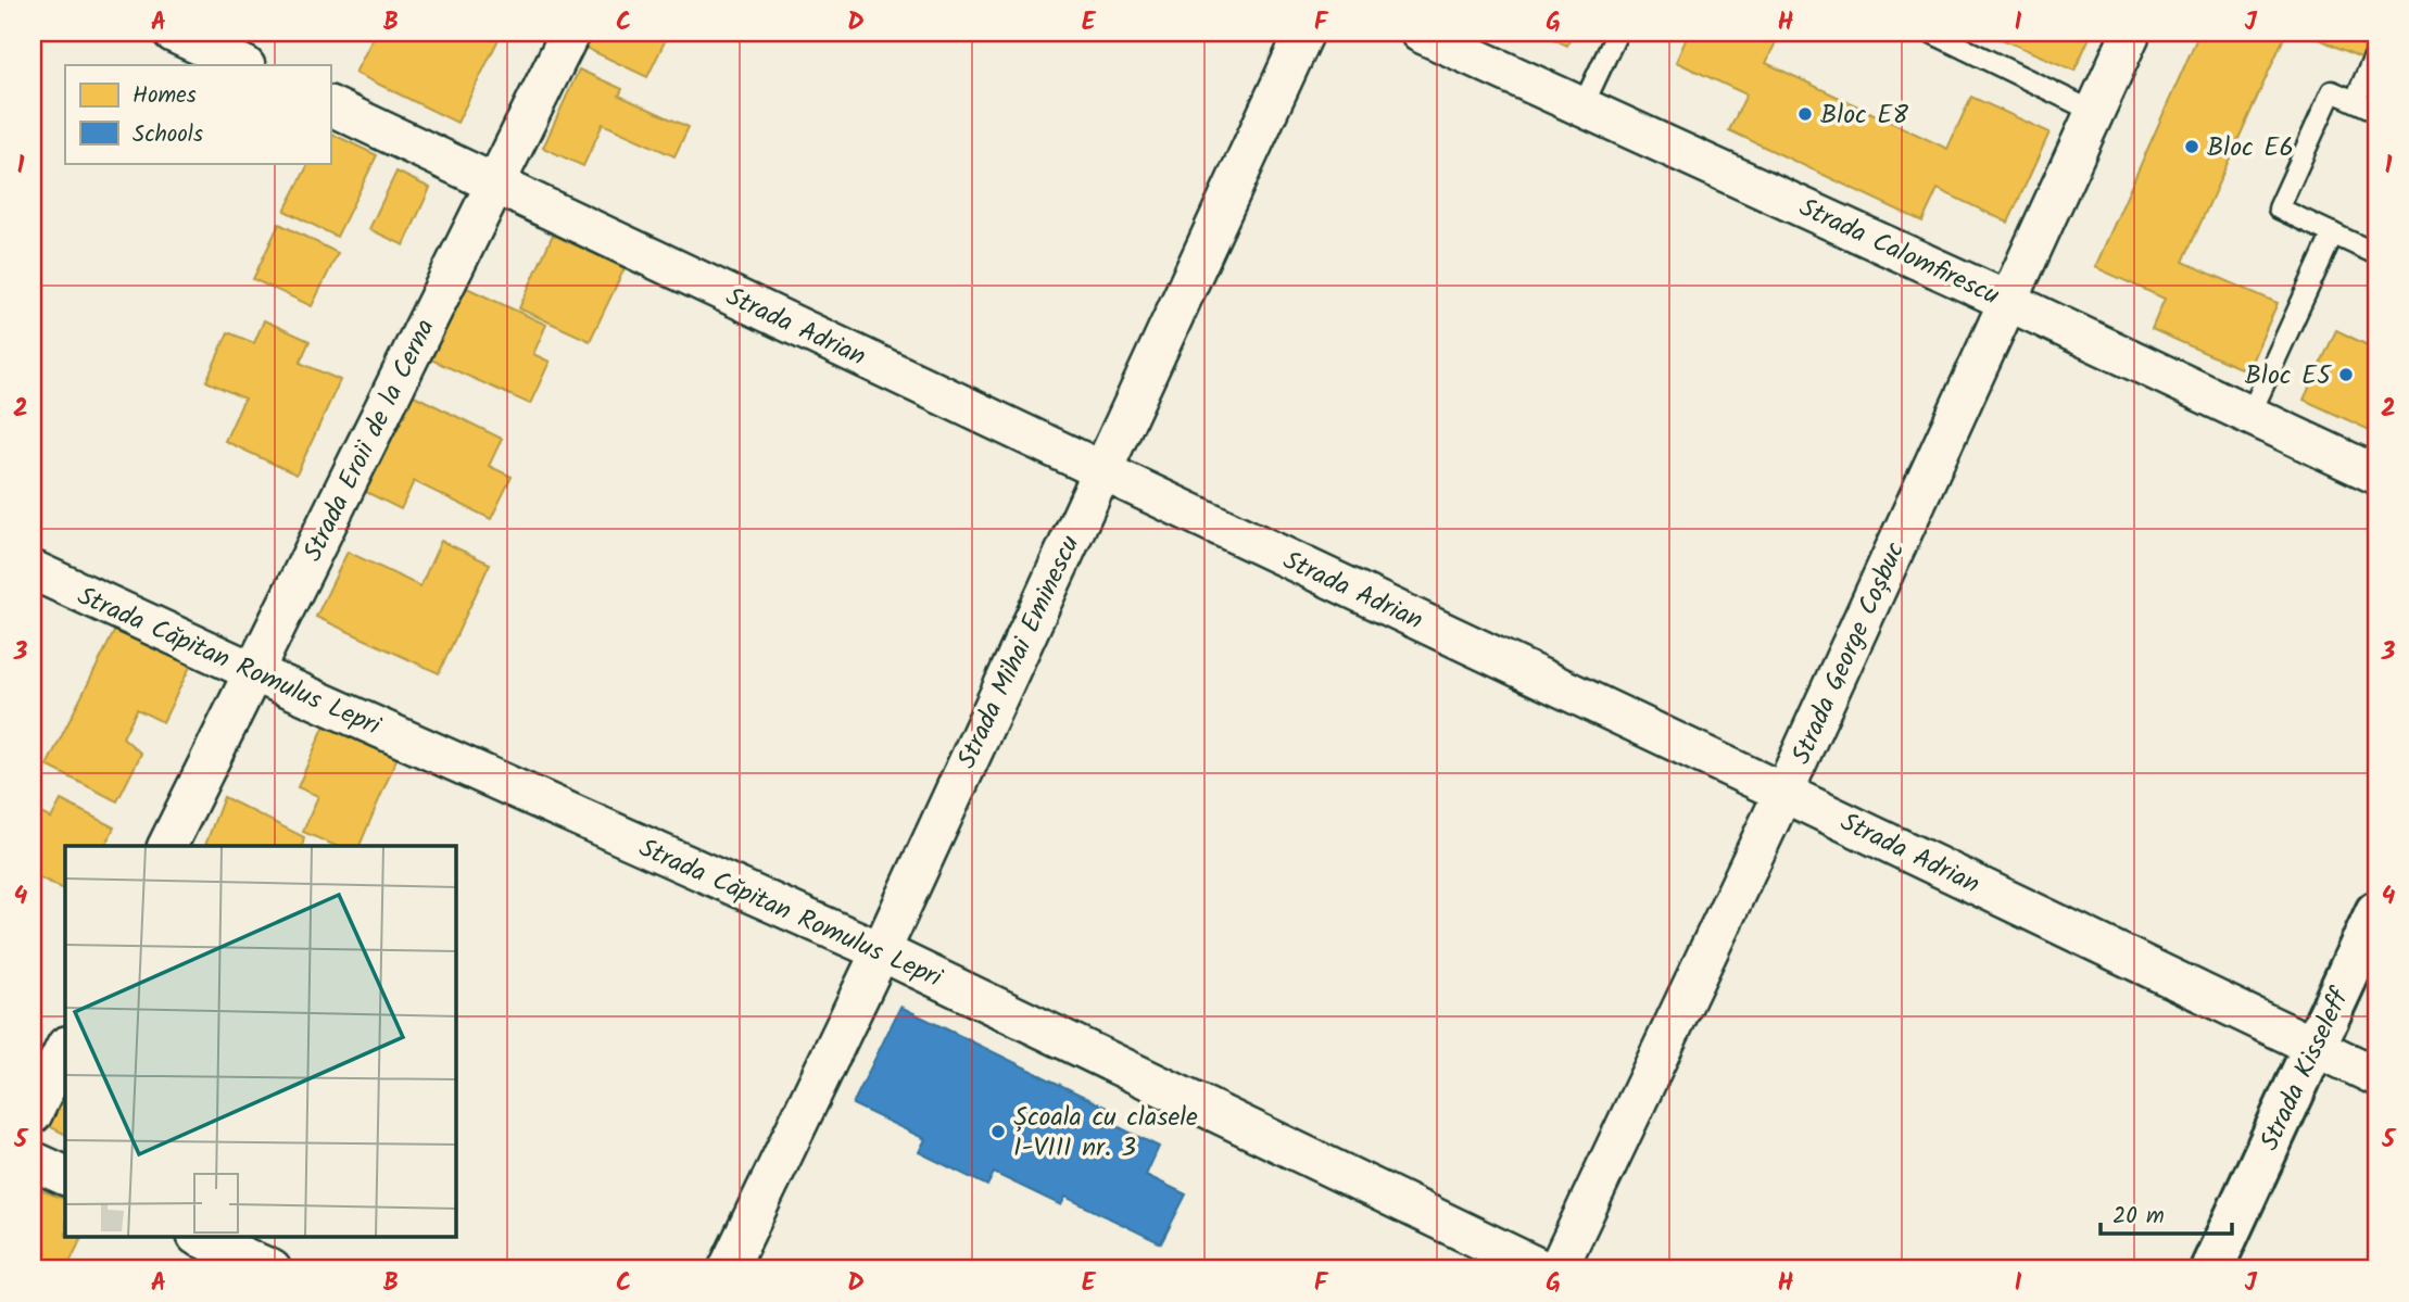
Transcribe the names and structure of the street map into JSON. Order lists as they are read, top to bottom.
{
  "streets": {
    "street": [
      "Strada Calomfirescu",
      "Strada Adrian",
      "Strada Eroii de la Cerna",
      "Strada Mihai Eminescu",
      "Strada George Coșbuc",
      "Strada Căpitan Romulus Lepri",
      "Strada Kisseleff"
    ]
  },
  "crossings": [
    ["Strada Calomfirescu", "Strada George Coșbuc"],
    ["Strada Adrian", "Strada Eroii de la Cerna"],
    ["Strada Adrian", "Strada Mihai Eminescu"],
    ["Strada Adrian", "Strada George Coșbuc"],
    ["Strada Adrian", "Strada Kisseleff"],
    ["Strada Eroii de la Cerna", "Strada Căpitan Romulus Lepri"],
    ["Strada Mihai Eminescu", "Strada Căpitan Romulus Lepri"]
  ],
  "places": [
    "Bloc E8",
    "Bloc E6",
    "Bloc E5",
    "Școala cu clasele I-VIII nr. 3"
  ],
  "legend": ["Homes", "Schools"],
  "scale_bar": "20 m",
  "grid": {
    "columns": [
      "A",
      "B",
      "C",
      "D",
      "E",
      "F",
      "G",
      "H",
      "I",
      "J"
    ],
    "rows": [
      "1",
      "2",
      "3",
      "4",
      "5"
    ]
  }
}
